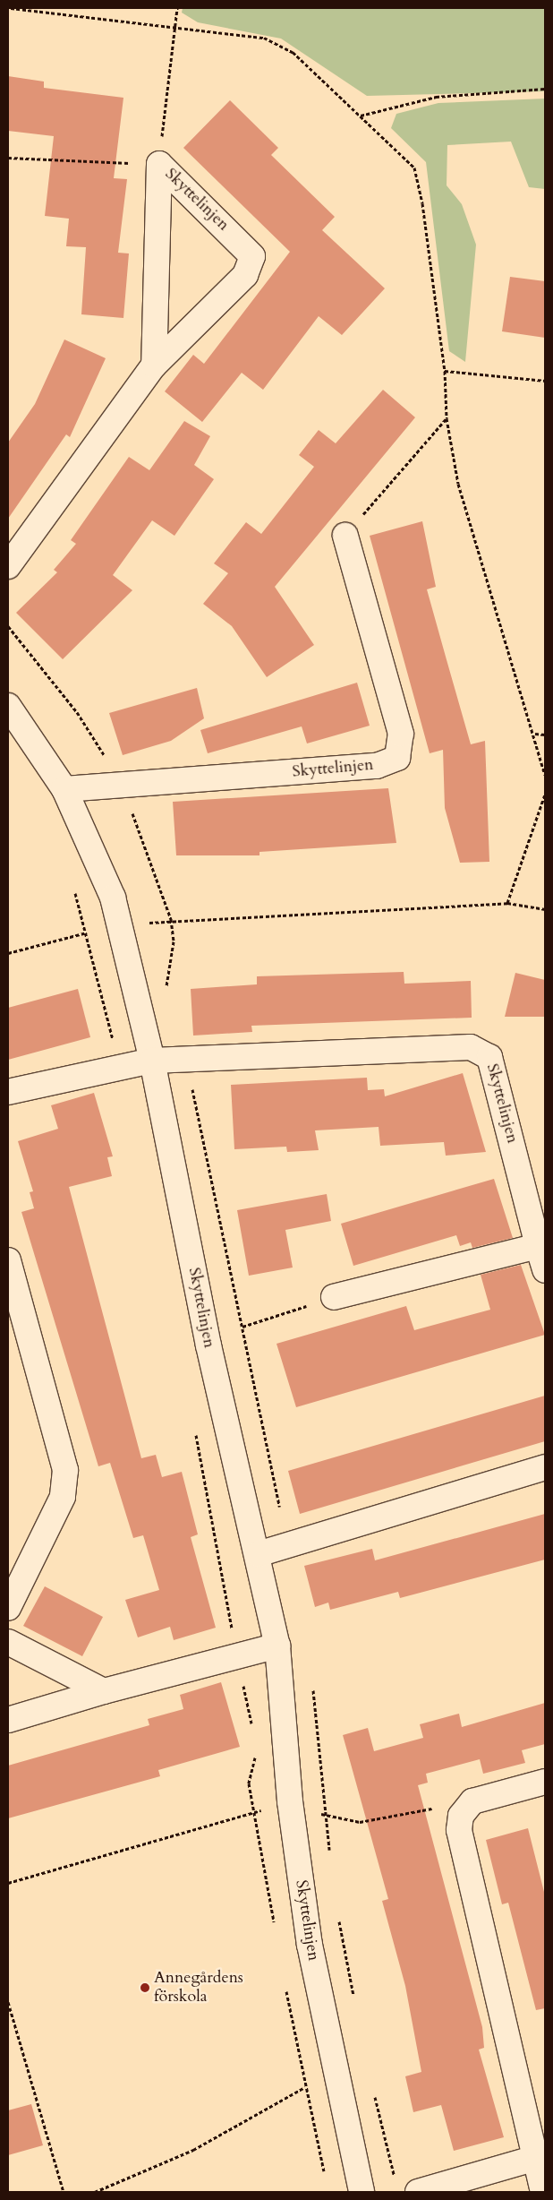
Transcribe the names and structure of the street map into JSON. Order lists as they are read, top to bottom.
{
  "streets": {
    "street": ["Skyttelinjen"]
  },
  "places": ["Annegårdens förskola"]
}
